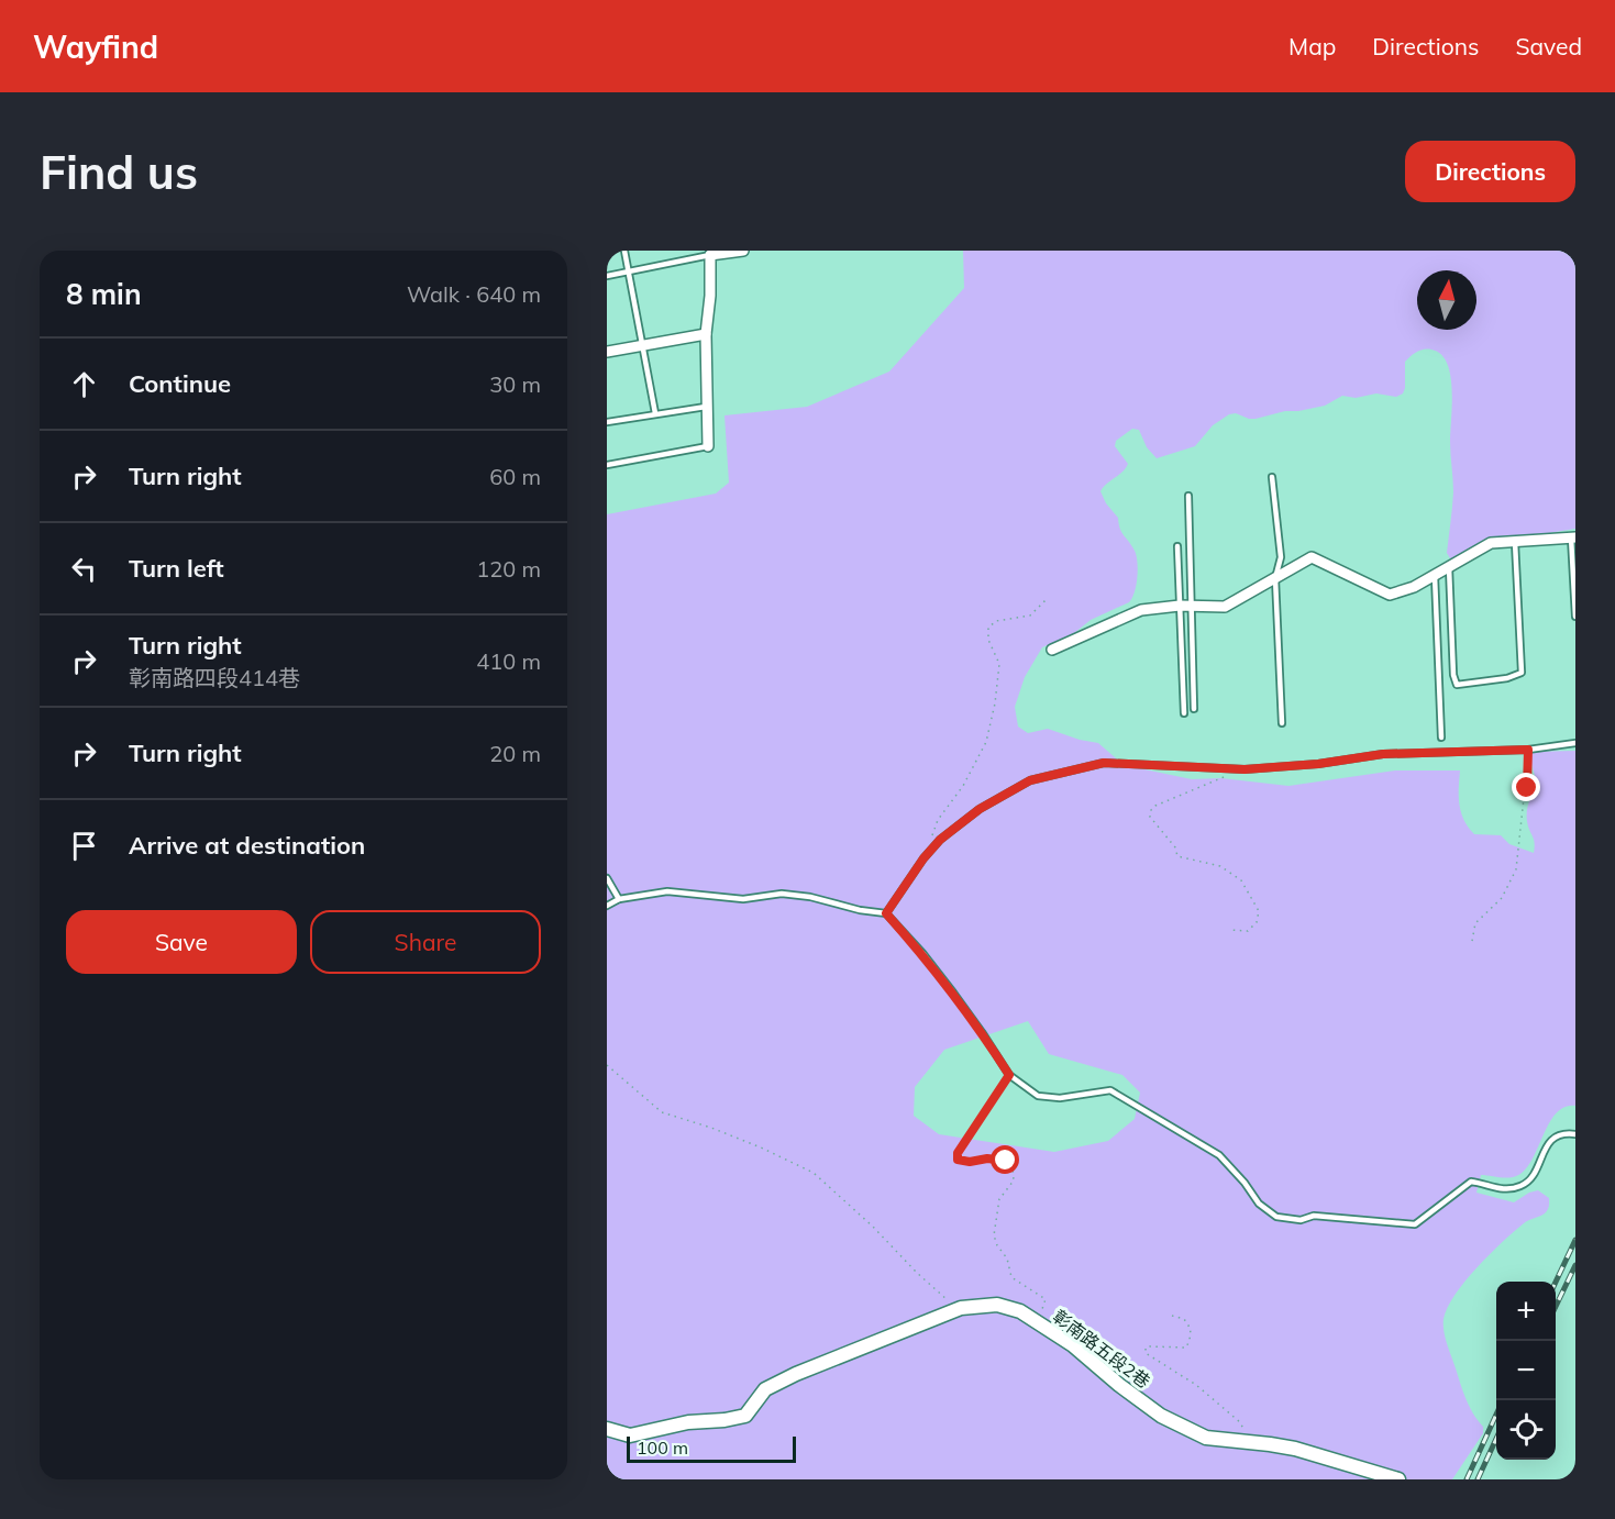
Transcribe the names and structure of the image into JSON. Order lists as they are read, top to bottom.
{
  "streets": {
    "street": ["彰南路五段2巷"]
  },
  "scale_bar": "100 m",
  "north": "top",
  "page": {
    "header": "Wayfind",
    "nav": ["Map", "Directions", "Saved"],
    "buttons": [
      "Directions",
      ["Save", "Share"]
    ],
    "title": "Find us",
    "heading": ["8 min", "Walk · 640 m"],
    "list": [
      ["Continue", "30 m"],
      ["Turn right", "60 m"],
      ["Turn left", "120 m"],
      ["Turn right", "彰南路四段414巷", "410 m"],
      ["Turn right", "20 m"],
      "Arrive at destination"
    ],
    "map_buttons": ["+", "−"],
    "scale": "100 m"
  }
}
